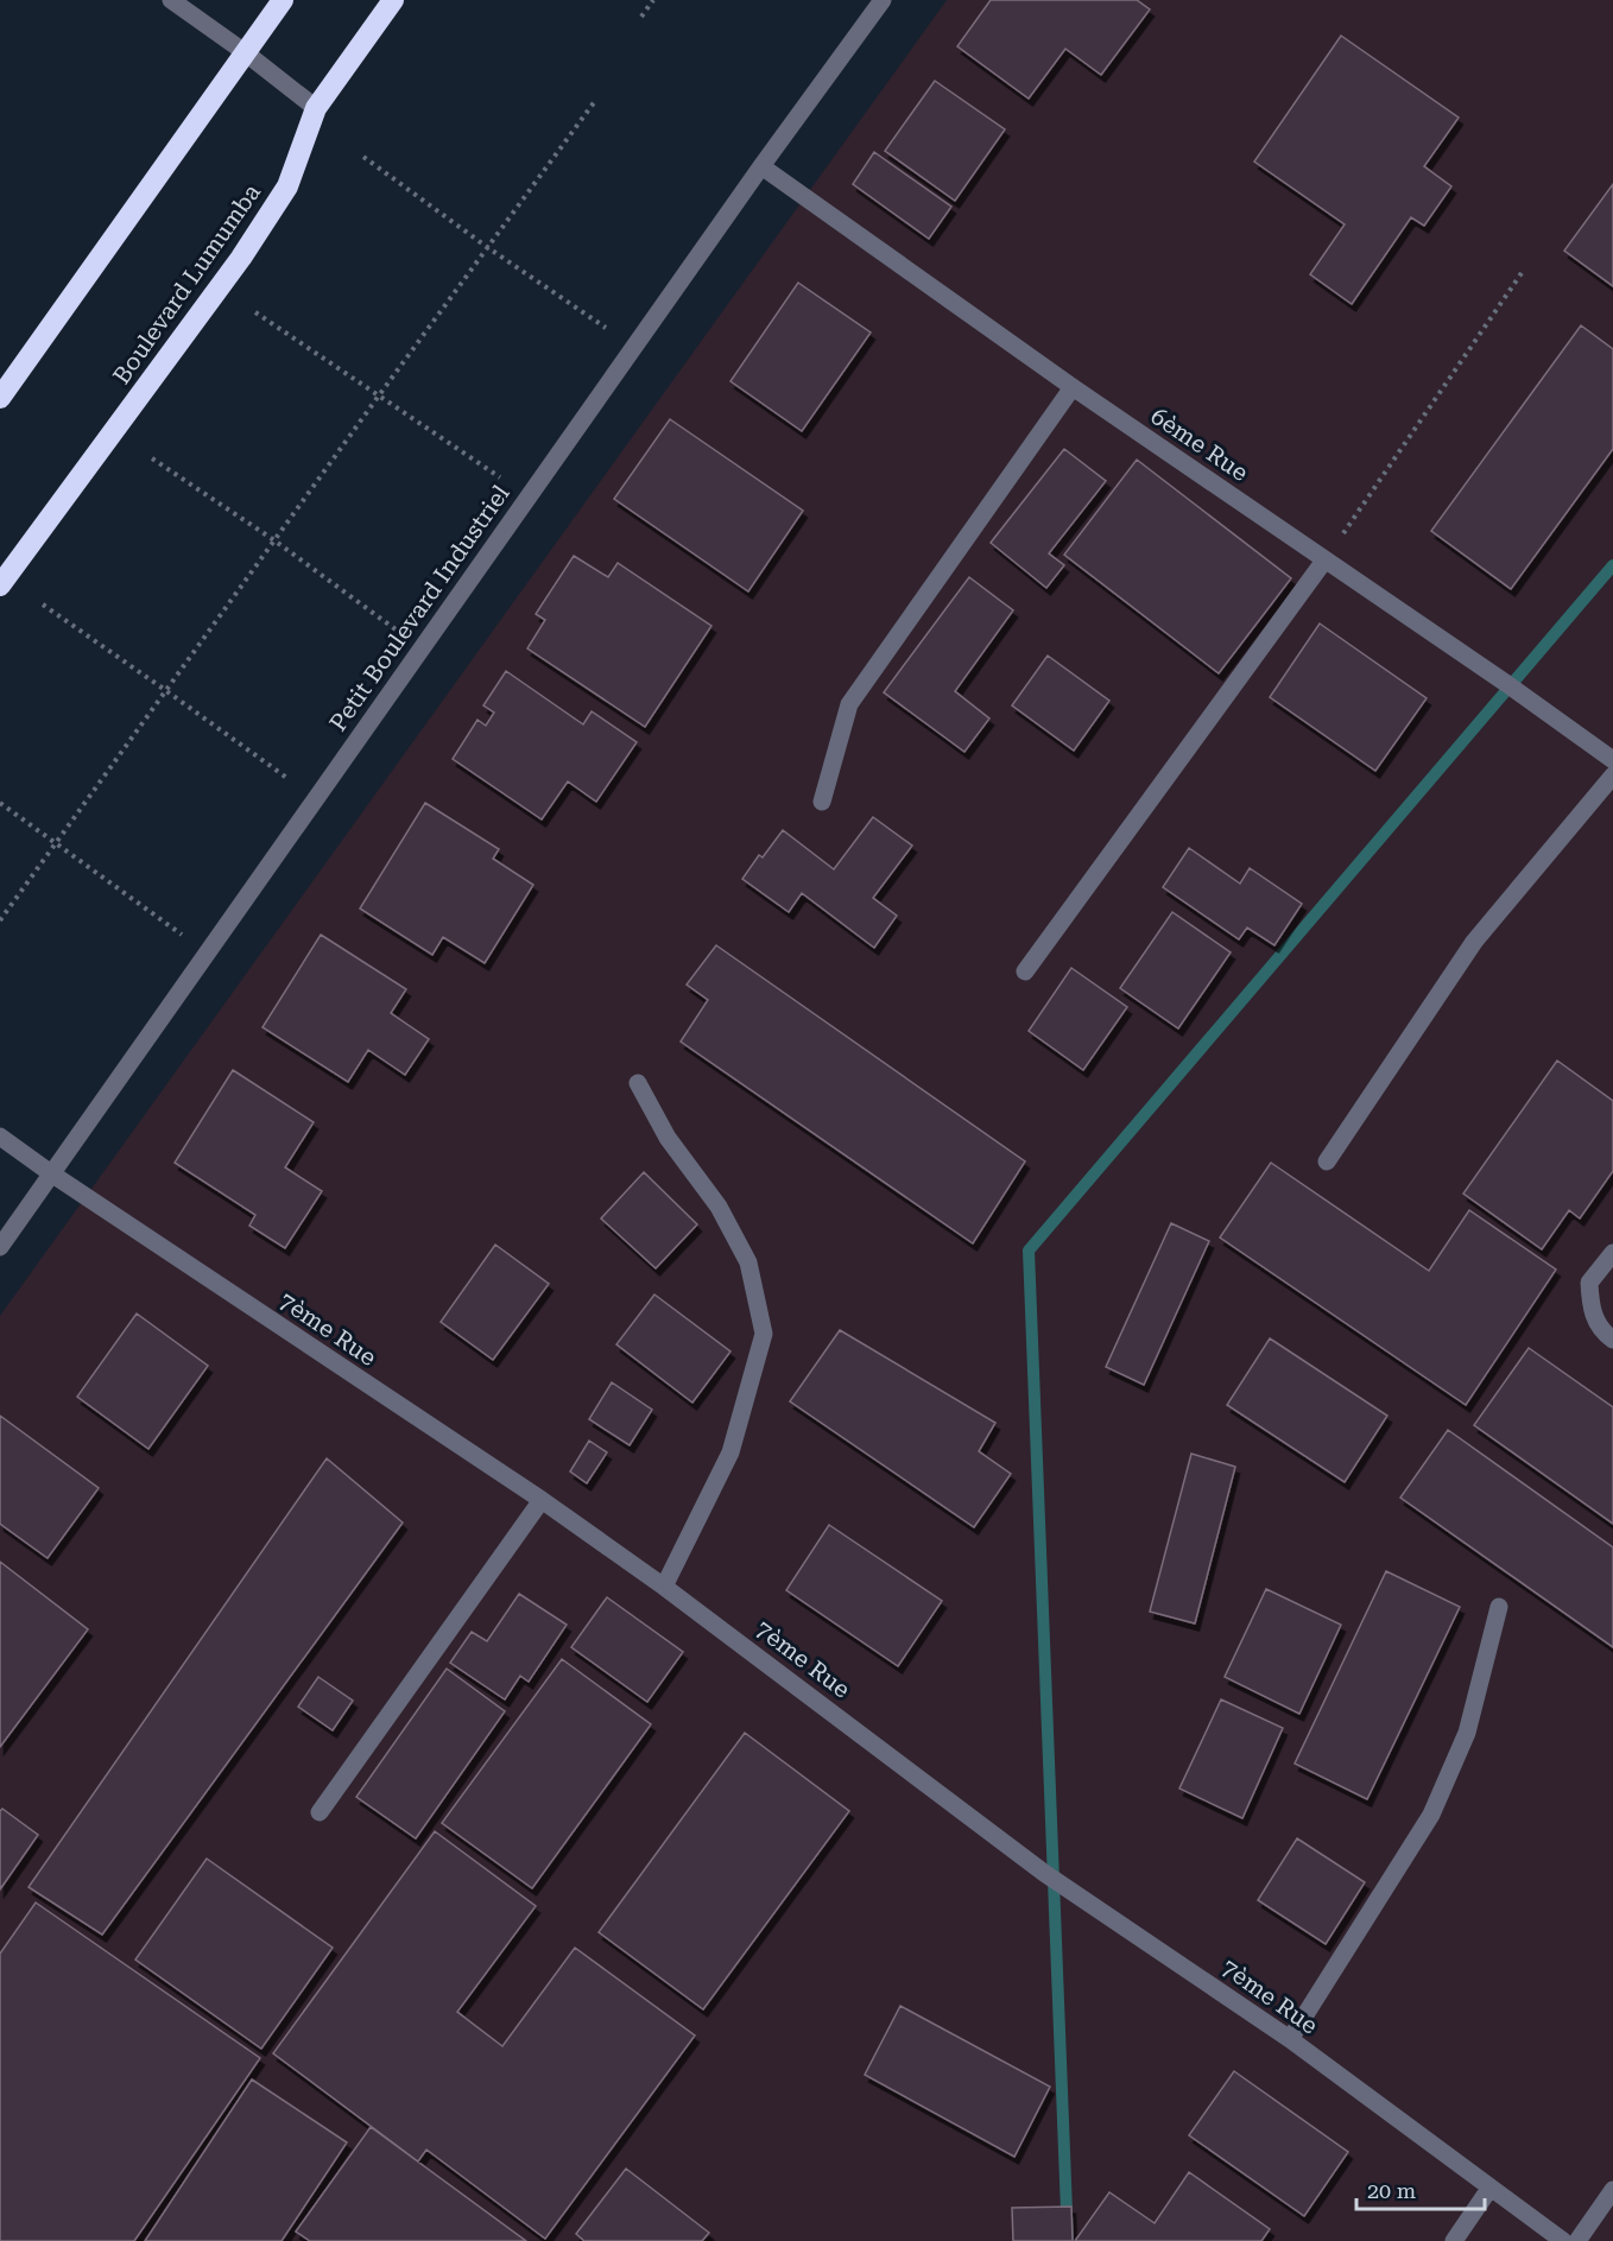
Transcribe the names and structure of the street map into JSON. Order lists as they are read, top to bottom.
{
  "streets": {
    "highway": ["Boulevard Lumumba"],
    "street": ["6ème Rue", "Petit Boulevard Industriel", "7ème Rue"]
  },
  "crossings": [
    ["6ème Rue", "Petit Boulevard Industriel"],
    ["Petit Boulevard Industriel", "7ème Rue"]
  ],
  "scale_bar": "20 m"
}
